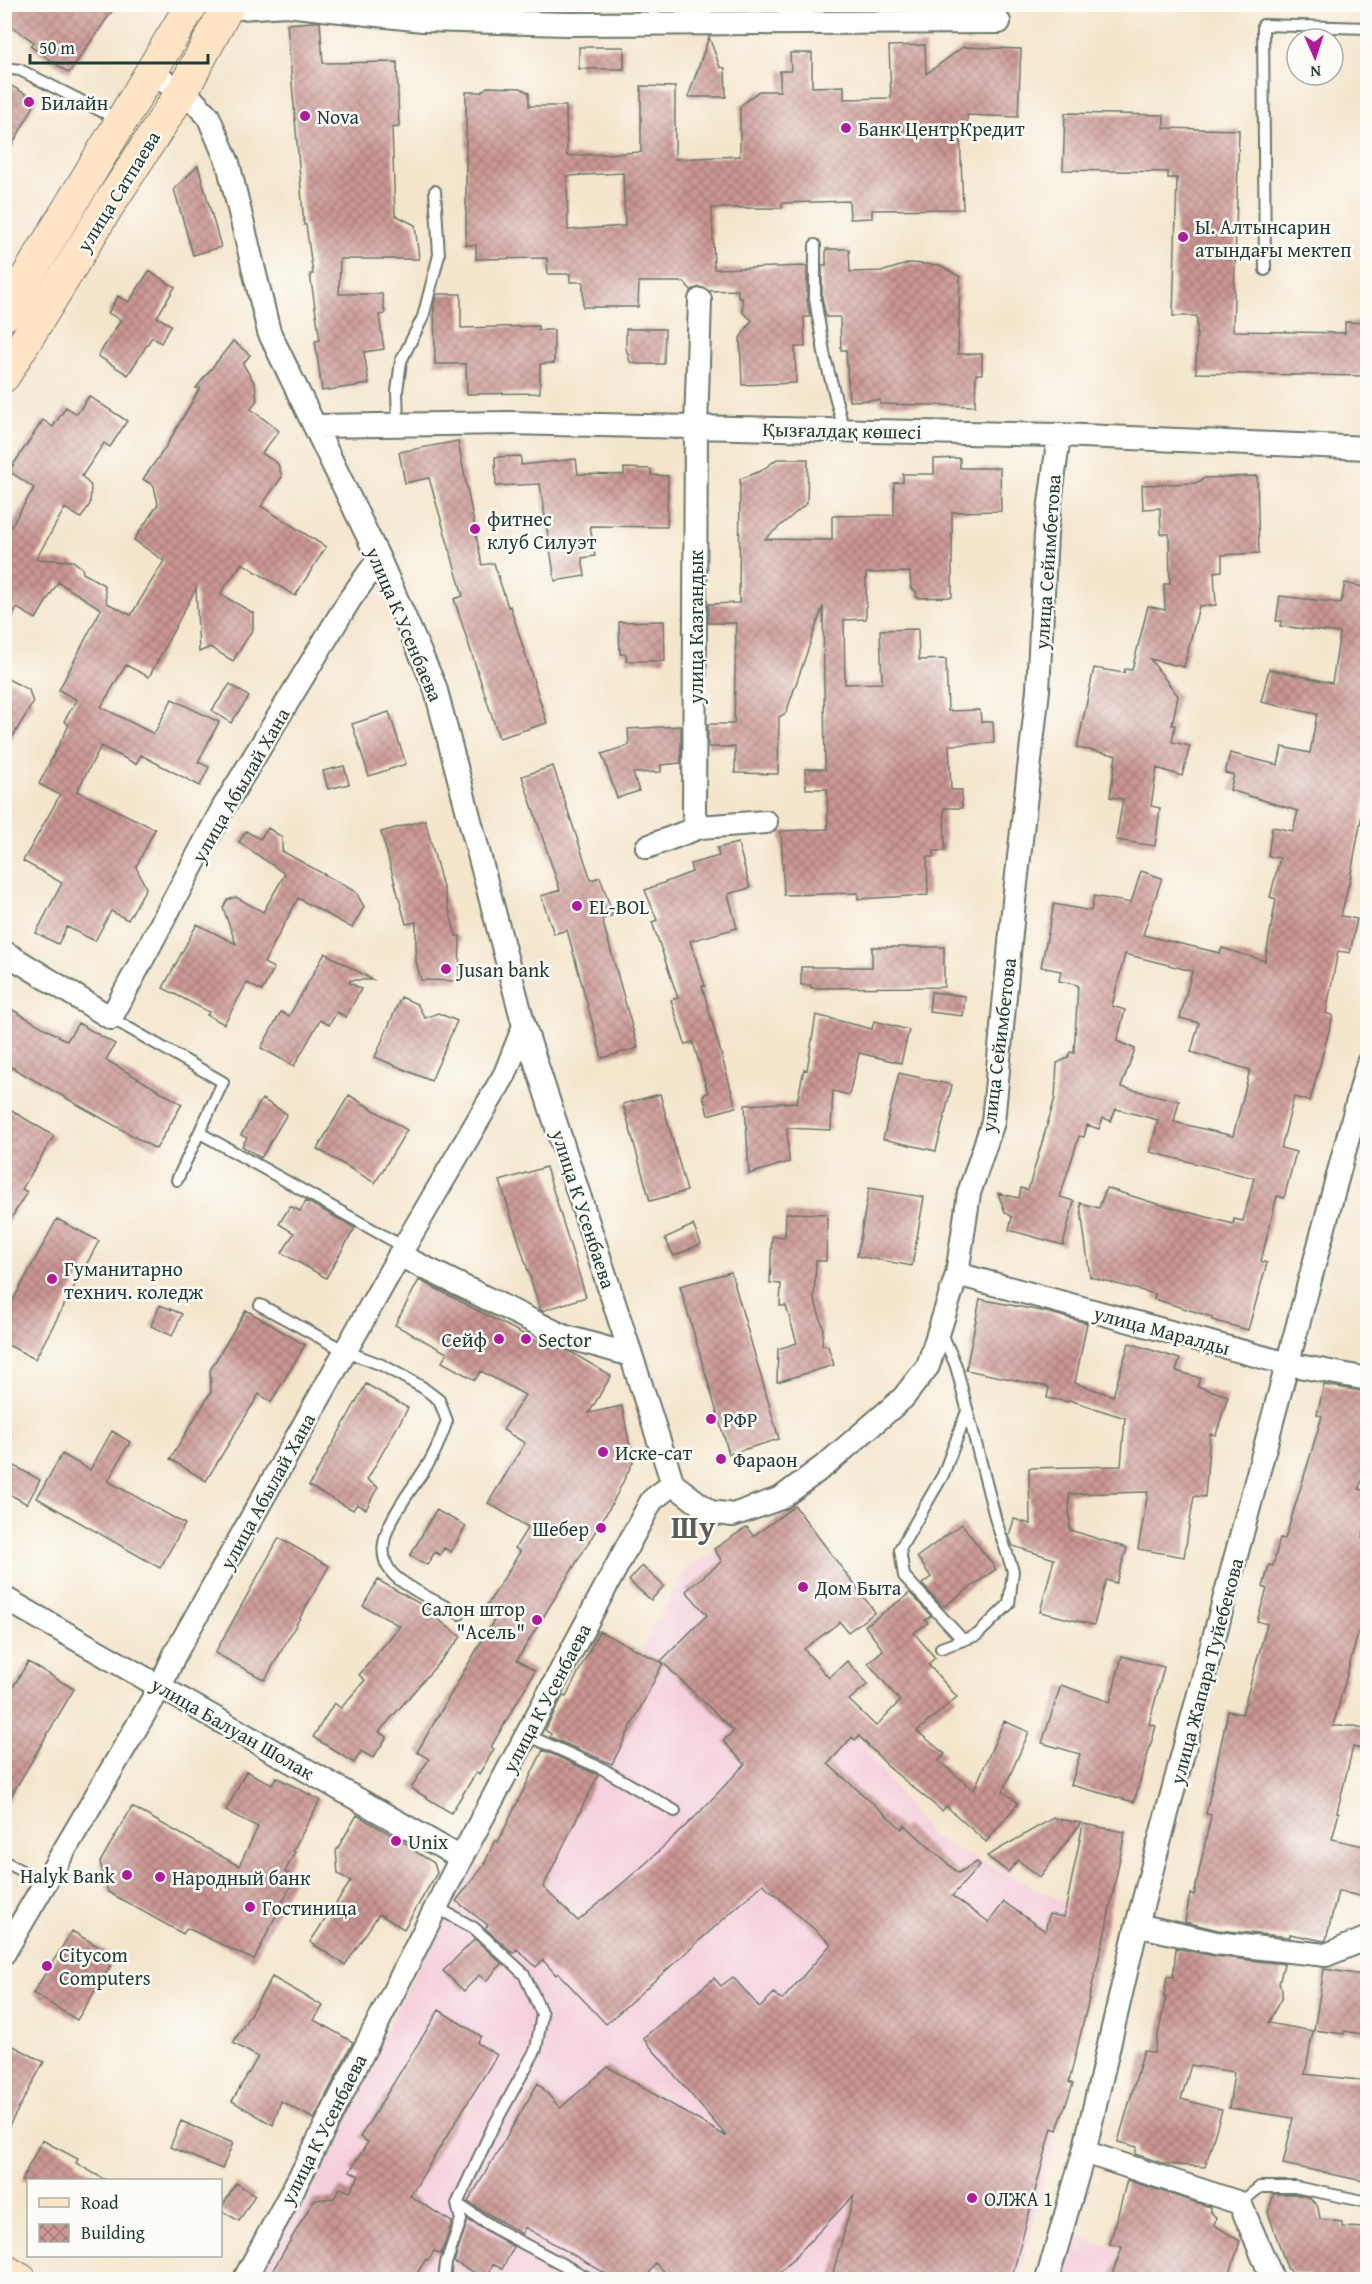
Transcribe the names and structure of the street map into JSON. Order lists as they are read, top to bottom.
{
  "streets": {
    "street": [
      "улица Сатпаева",
      "Қызғалдақ көшесі",
      "улица Сейимбетова",
      "улица К Усенбаева",
      "улица Казгандык",
      "улица Абылай Хана",
      "улица Маралды",
      "улица Жапара Туйебекова",
      "улица Балуан Шолак"
    ]
  },
  "crossings": [
    ["улица Сатпаева", "улица К Усенбаева"],
    ["Қызғалдақ көшесі", "улица Сейимбетова"],
    ["Қызғалдақ көшесі", "улица К Усенбаева"],
    ["Қызғалдақ көшесі", "улица Казгандык"],
    ["улица Сейимбетова", "улица К Усенбаева"],
    ["улица Сейимбетова", "улица Маралды"],
    ["улица К Усенбаева", "улица Абылай Хана"],
    ["улица К Усенбаева", "улица Балуан Шолак"],
    ["улица Абылай Хана", "улица Балуан Шолак"],
    ["улица Маралды", "улица Жапара Туйебекова"]
  ],
  "districts": ["Шу"],
  "places": [
    "Билайн",
    "Nova",
    "Банк ЦентрКредит",
    "Ы. Алтынсарин атындағы мектеп",
    "фитнес клуб Силуэт",
    "EL-BOL",
    "Jusan bank",
    "Гуманитарно технич. коледж",
    "Сейф",
    "Sector",
    "РФР",
    "Иске-сат",
    "Фараон",
    "Шебер",
    "Дом Быта",
    "Салон штор \"Асель\"",
    "Unix",
    "Halyk Bank",
    "Народный банк",
    "Гостиница",
    "Citycom Computers",
    "ОЛЖА 1"
  ],
  "legend": ["Road", "Building"],
  "scale_bar": "50 m",
  "north": "bottom"
}
